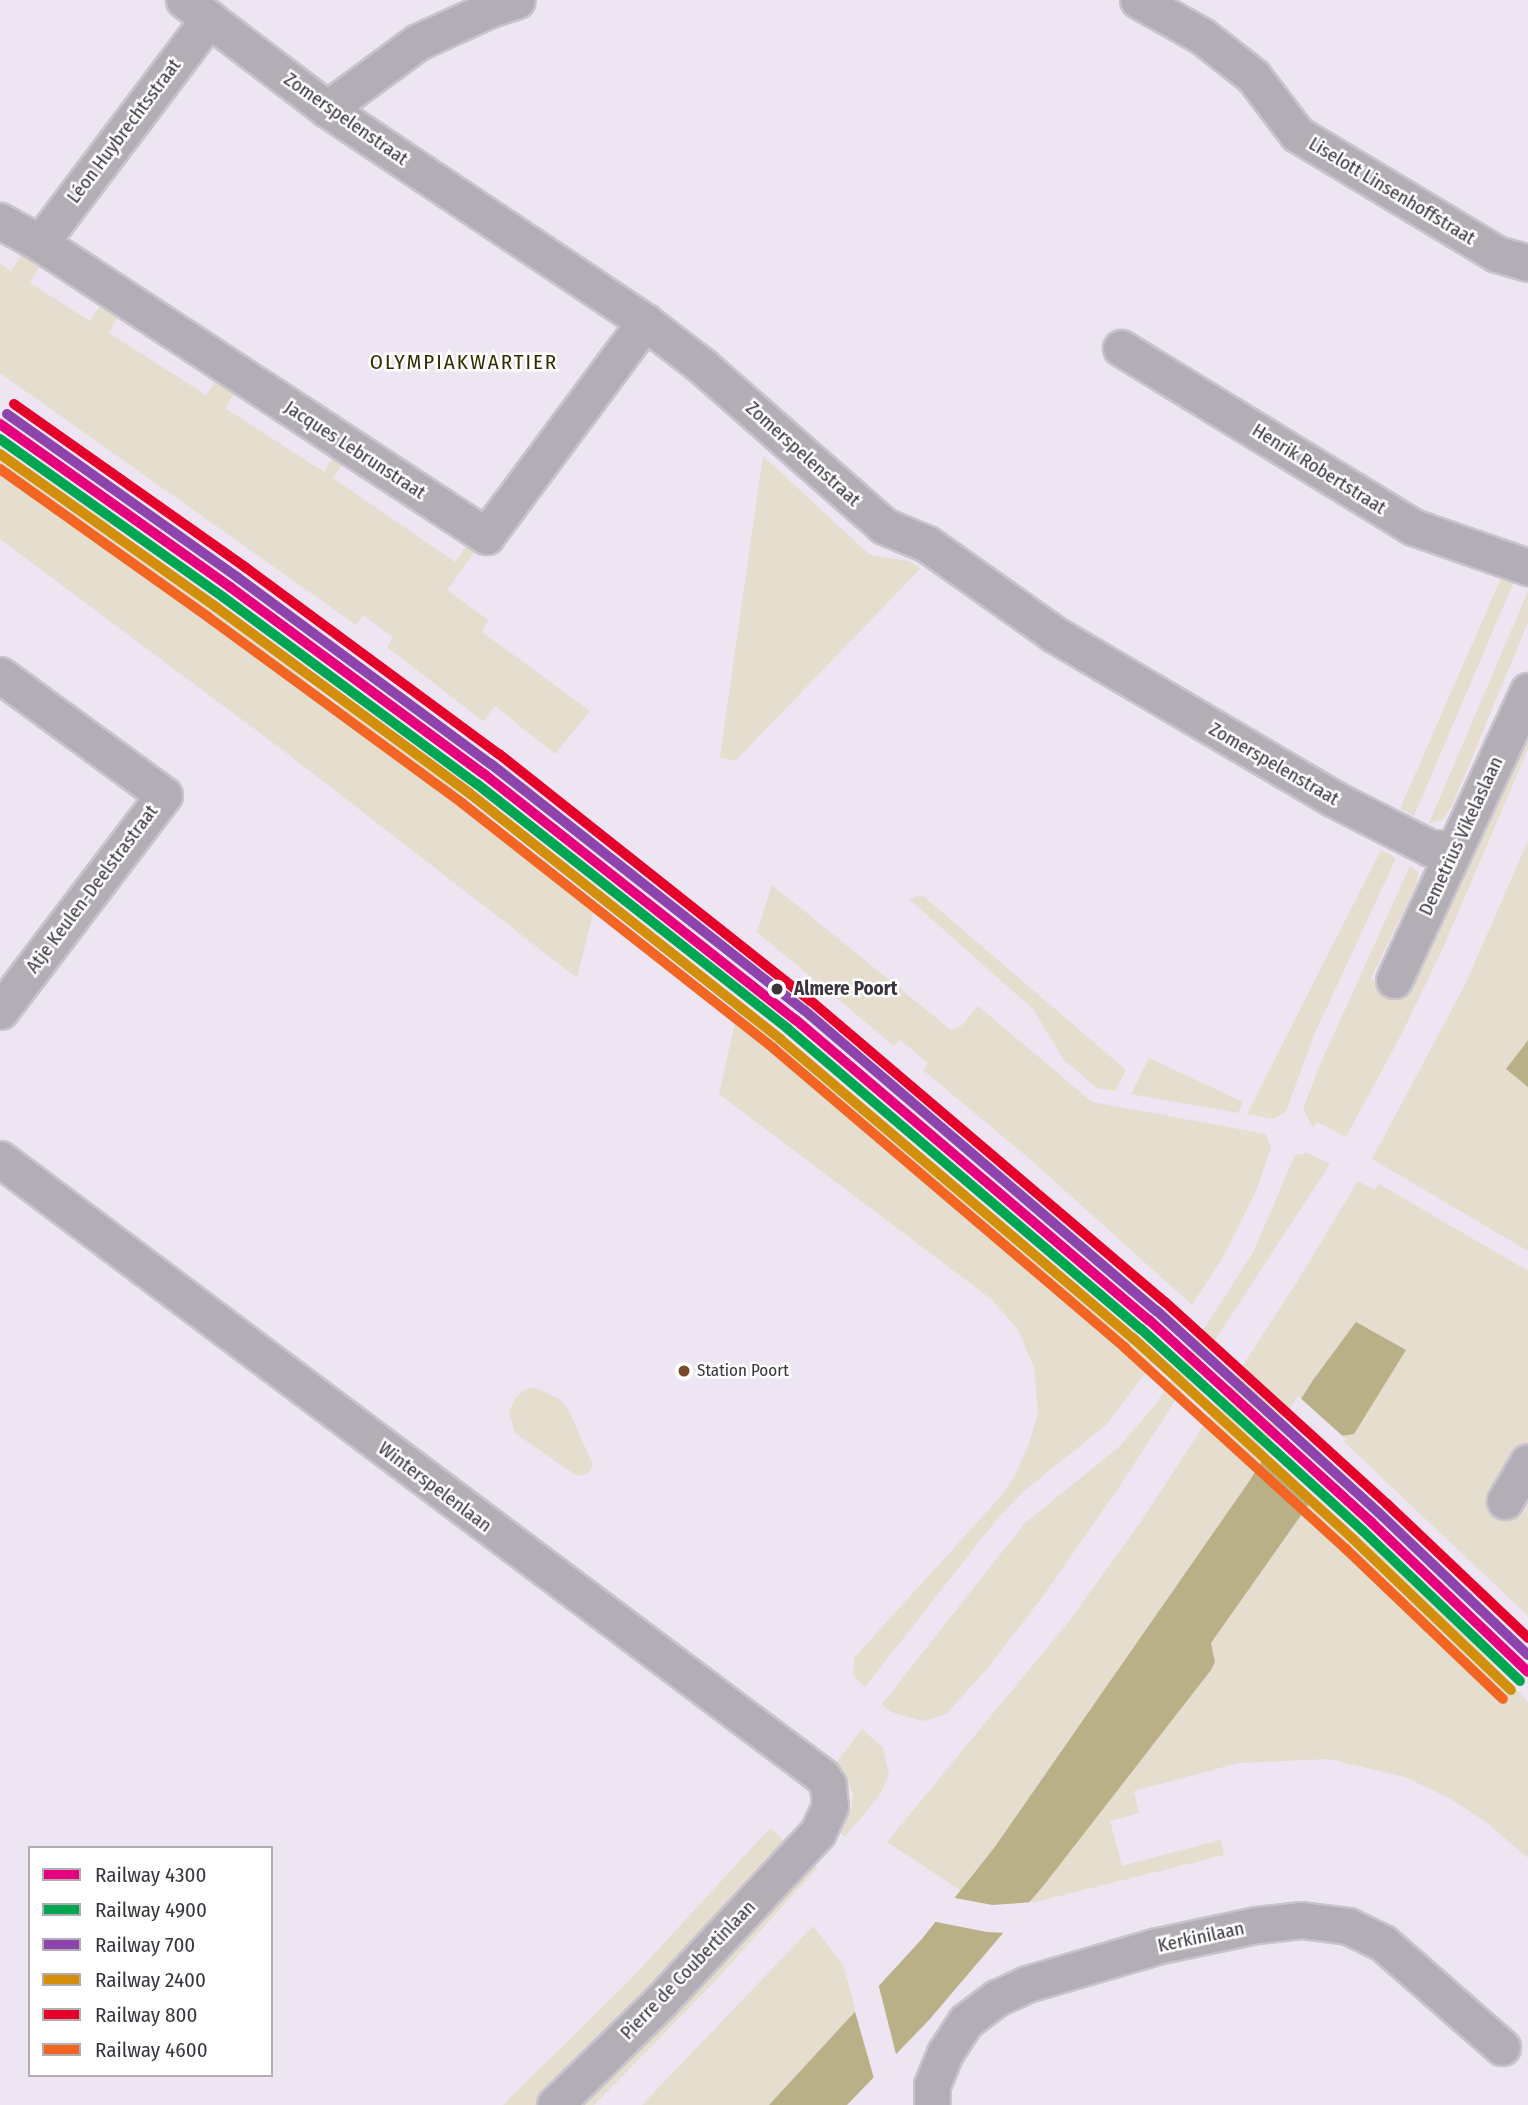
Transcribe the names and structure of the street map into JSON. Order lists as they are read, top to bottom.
{
  "streets": {
    "street": [
      "Zomerspelenstraat",
      "Léon Huybrechtsstraat",
      "Liselott Linsenhoffstraat",
      "Jacques Lebrunstraat",
      "Henrik Robertstraat",
      "Demetrius Vikelaslaan",
      "Atje Keulen-Deelstrastraat",
      "Winterspelenlaan",
      "Kerkinilaan",
      "Pierre de Coubertinlaan"
    ]
  },
  "crossings": [
    ["Zomerspelenstraat", "Léon Huybrechtsstraat"],
    ["Zomerspelenstraat", "Jacques Lebrunstraat"],
    ["Zomerspelenstraat", "Demetrius Vikelaslaan"],
    ["Léon Huybrechtsstraat", "Jacques Lebrunstraat"],
    ["Winterspelenlaan", "Pierre de Coubertinlaan"]
  ],
  "districts": ["OLYMPIAKWARTIER"],
  "places": ["Almere Poort", "Station Poort"],
  "lines": [
    "rail line 800",
    "rail line 700",
    "rail line 4300",
    "rail line 4900",
    "rail line 2400",
    "rail line 4600"
  ],
  "legend": [
    "Railway 4300",
    "Railway 4900",
    "Railway 700",
    "Railway 2400",
    "Railway 800",
    "Railway 4600"
  ]
}
